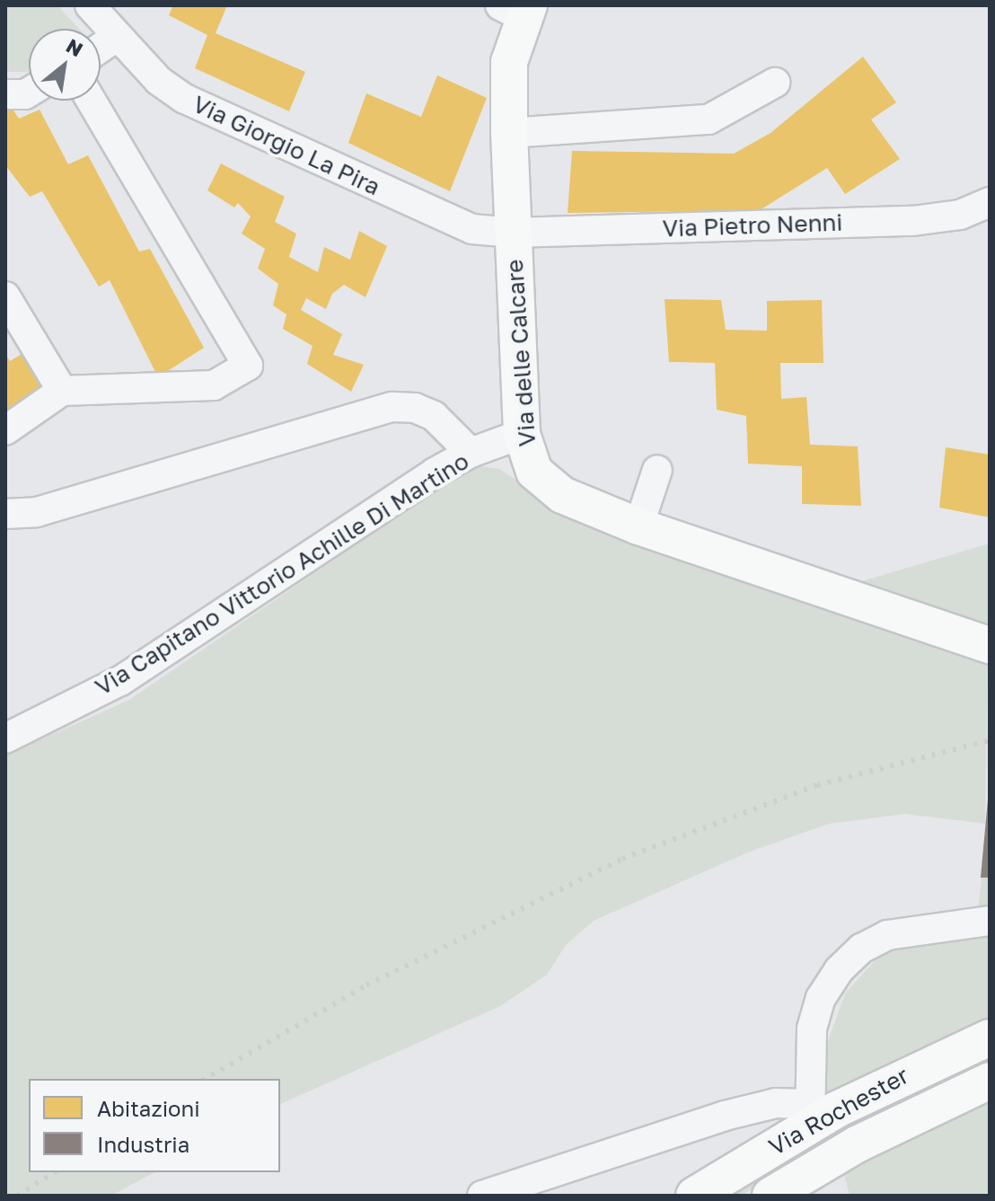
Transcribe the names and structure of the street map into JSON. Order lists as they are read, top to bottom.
{
  "streets": {
    "main road": ["Via delle Calcare", "Via Rochester"],
    "street": ["Via Giorgio La Pira", "Via Pietro Nenni", "Via Capitano Vittorio Achille Di Martino"]
  },
  "crossings": [
    ["Via Giorgio La Pira", "Via Pietro Nenni"],
    ["Via Giorgio La Pira", "Via delle Calcare"],
    ["Via Pietro Nenni", "Via delle Calcare"],
    ["Via delle Calcare", "Via Capitano Vittorio Achille Di Martino"]
  ],
  "legend": ["Abitazioni", "Industria"],
  "north": "top right"
}
